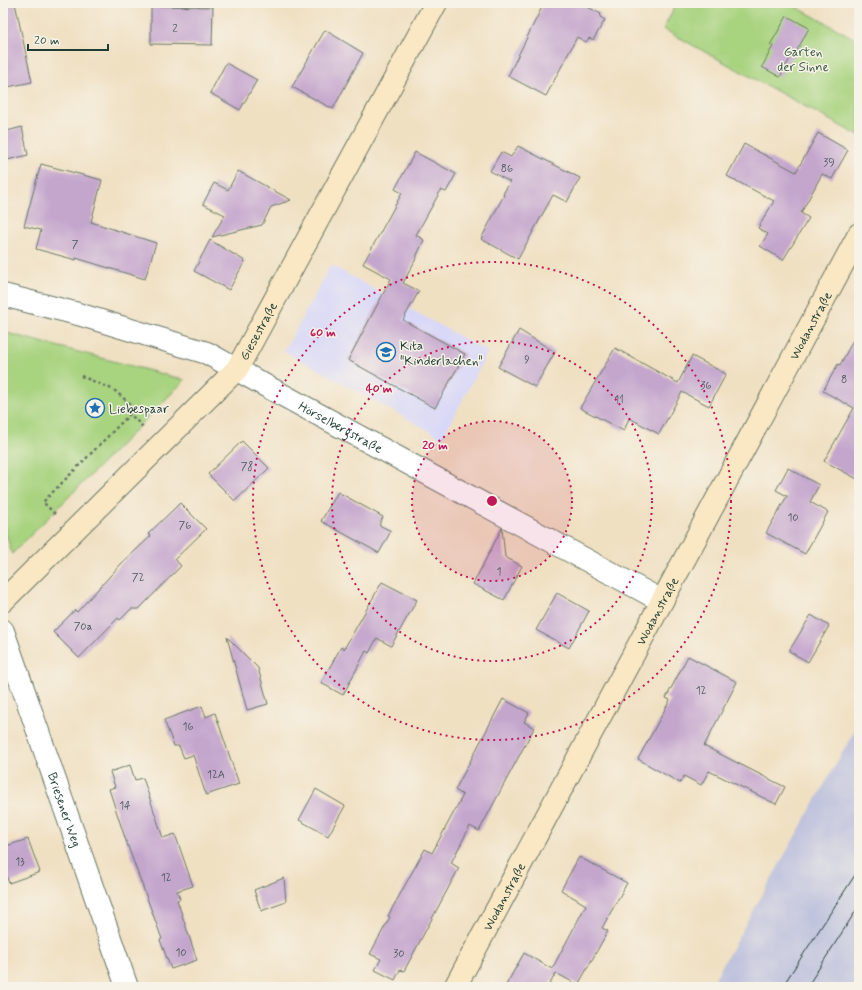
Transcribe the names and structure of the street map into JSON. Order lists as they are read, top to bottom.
{
  "streets": {
    "street": [
      "Wodanstraße",
      "Giesestraße",
      "Hörselbergstraße",
      "Briesener Weg"
    ]
  },
  "crossings": [
    ["Wodanstraße", "Hörselbergstraße"],
    ["Giesestraße", "Hörselbergstraße"]
  ],
  "parks": ["Garten der Sinne"],
  "places": {
    "school or university": ["Kita \"Kinderlachen\""],
    "place": ["Liebespaar"]
  },
  "house_numbers": [
    "2",
    "39",
    "86",
    "7",
    "9",
    "8",
    "36",
    "11",
    "78",
    "10",
    "76",
    "1",
    "72",
    "70a",
    "12",
    "16",
    "12A",
    "14",
    "13",
    "12",
    "10",
    "30"
  ],
  "scale_bar": "20 m",
  "rings": ["60 m", "40 m", "20 m"]
}
